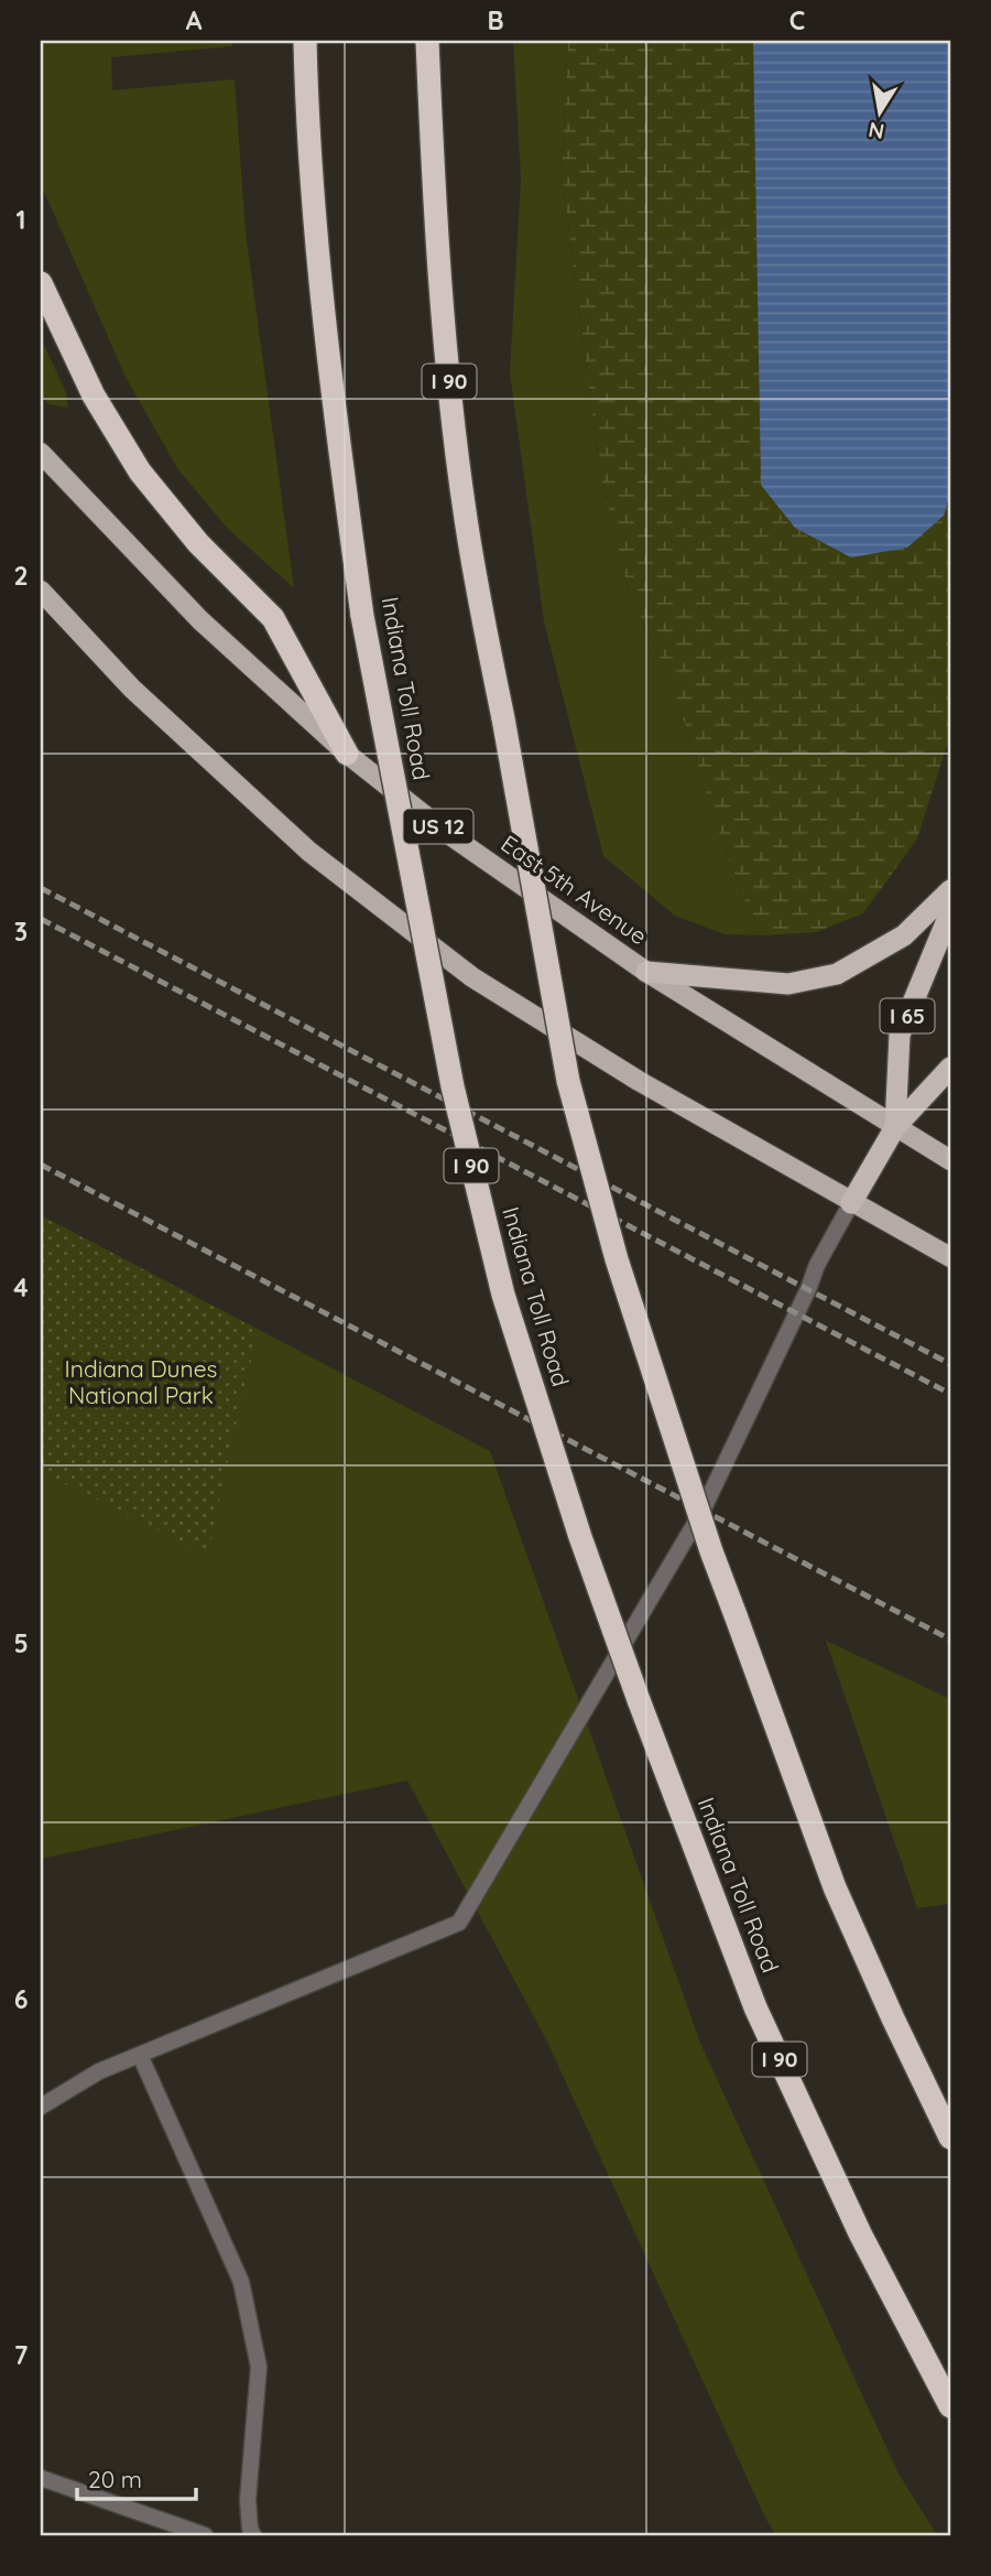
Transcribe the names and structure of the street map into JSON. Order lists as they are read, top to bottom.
{
  "streets": {
    "highway": ["I 90", "Indiana Toll Road", "I 65"],
    "main road": ["US 12", "East 5th Avenue"]
  },
  "crossings": [
    ["East 5th Avenue", "I 65"]
  ],
  "parks": ["Indiana Dunes National Park"],
  "scale_bar": "20 m",
  "north": "bottom",
  "grid": {
    "columns": ["A", "B", "C"],
    "rows": [
      "1",
      "2",
      "3",
      "4",
      "5",
      "6",
      "7"
    ]
  }
}
